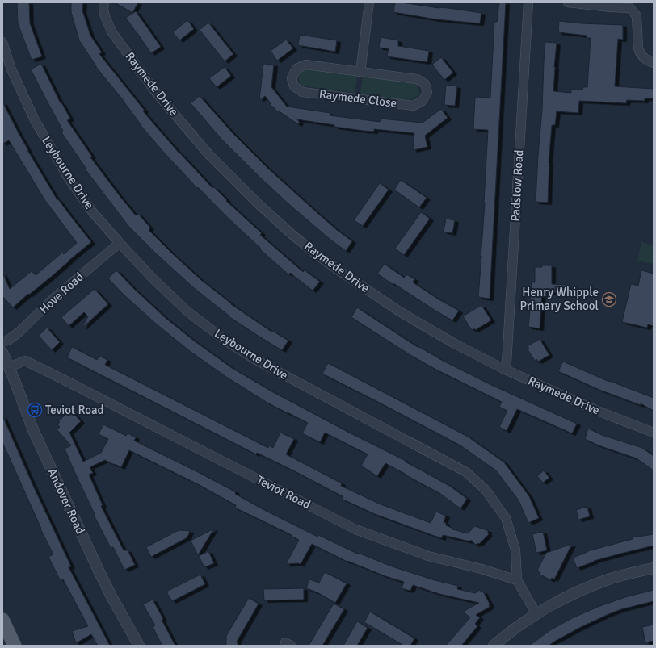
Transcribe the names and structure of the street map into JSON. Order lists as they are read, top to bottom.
{
  "streets": {
    "street": [
      "Raymede Drive",
      "Raymede Close",
      "Leybourne Drive",
      "Padstow Road",
      "Hove Road",
      "Teviot Road",
      "Andover Road"
    ]
  },
  "crossings": [
    ["Raymede Drive", "Padstow Road"],
    ["Leybourne Drive", "Hove Road"],
    ["Leybourne Drive", "Teviot Road"],
    ["Teviot Road", "Andover Road"]
  ],
  "places": {
    "school or university": ["Henry Whipple Primary School"],
    "bus stop": ["Teviot Road"]
  }
}
